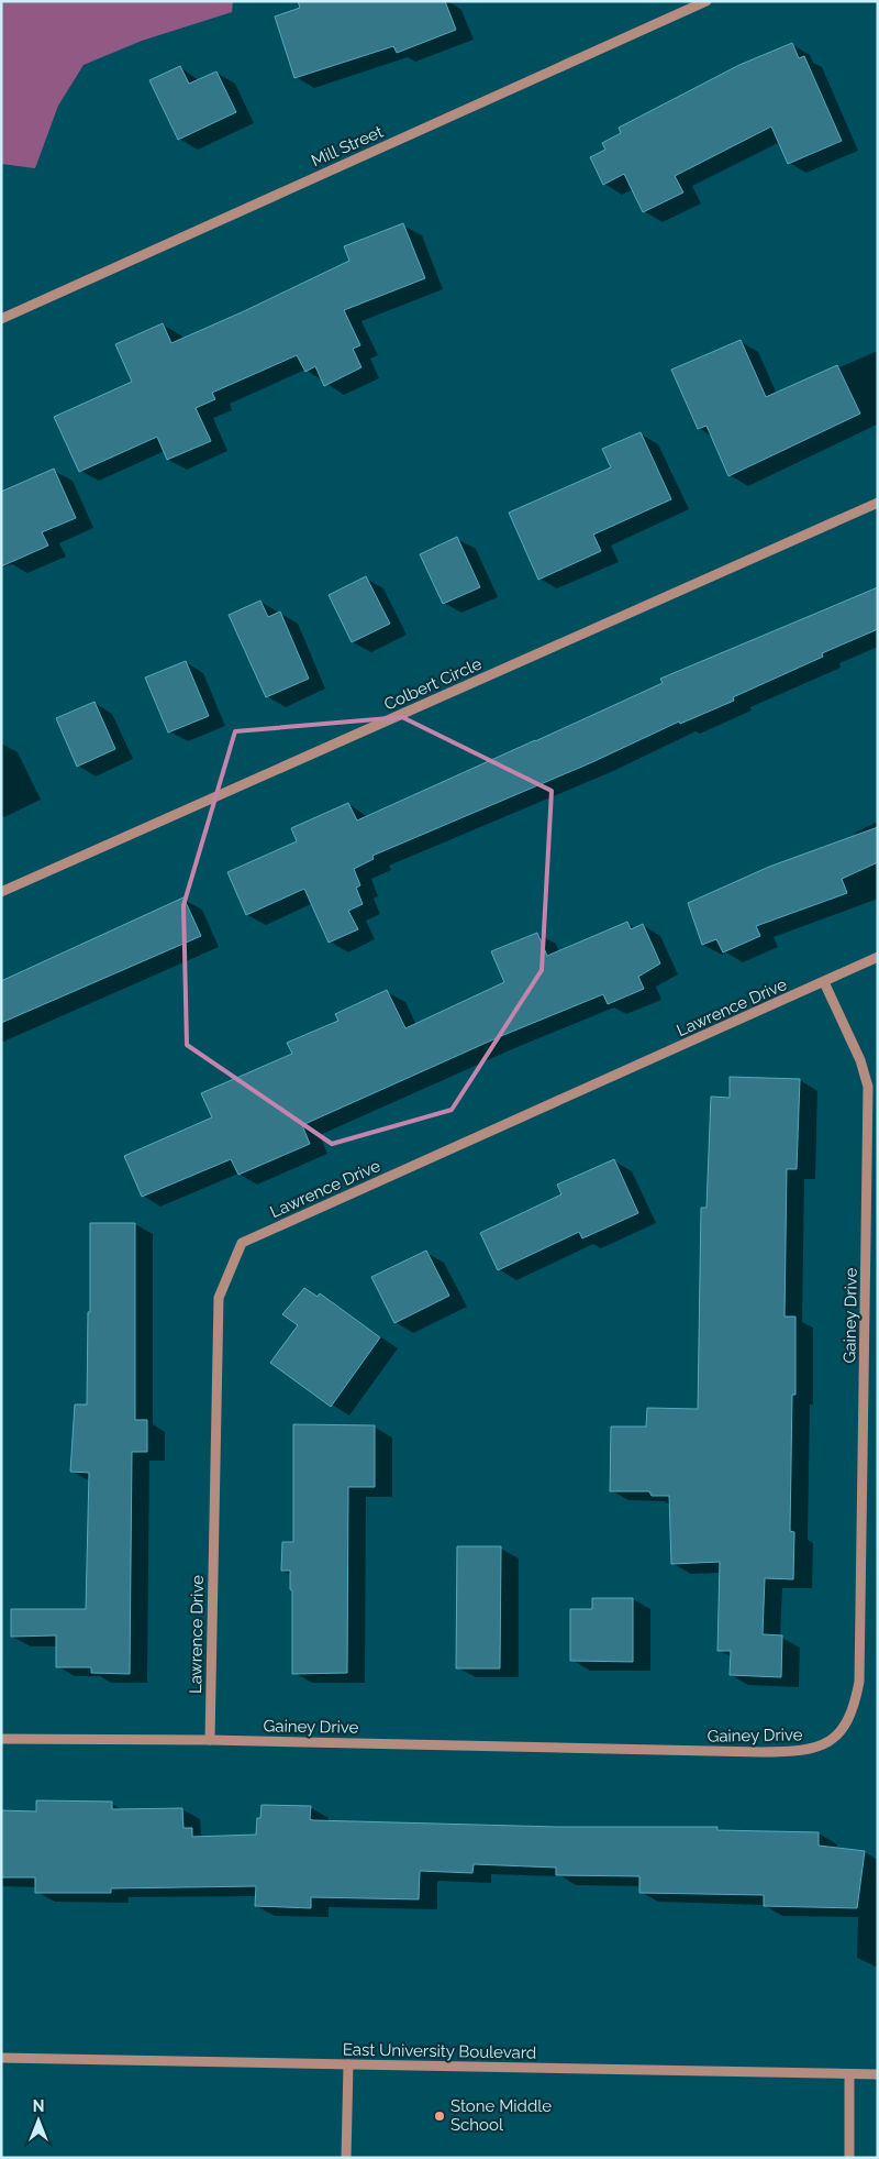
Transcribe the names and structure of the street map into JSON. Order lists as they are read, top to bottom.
{
  "streets": {
    "street": [
      "Mill Street",
      "Colbert Circle",
      "Lawrence Drive",
      "Gainey Drive",
      "East University Boulevard"
    ]
  },
  "crossings": [
    ["Lawrence Drive", "Gainey Drive"]
  ],
  "places": ["Stone Middle School"],
  "north": "top"
}
